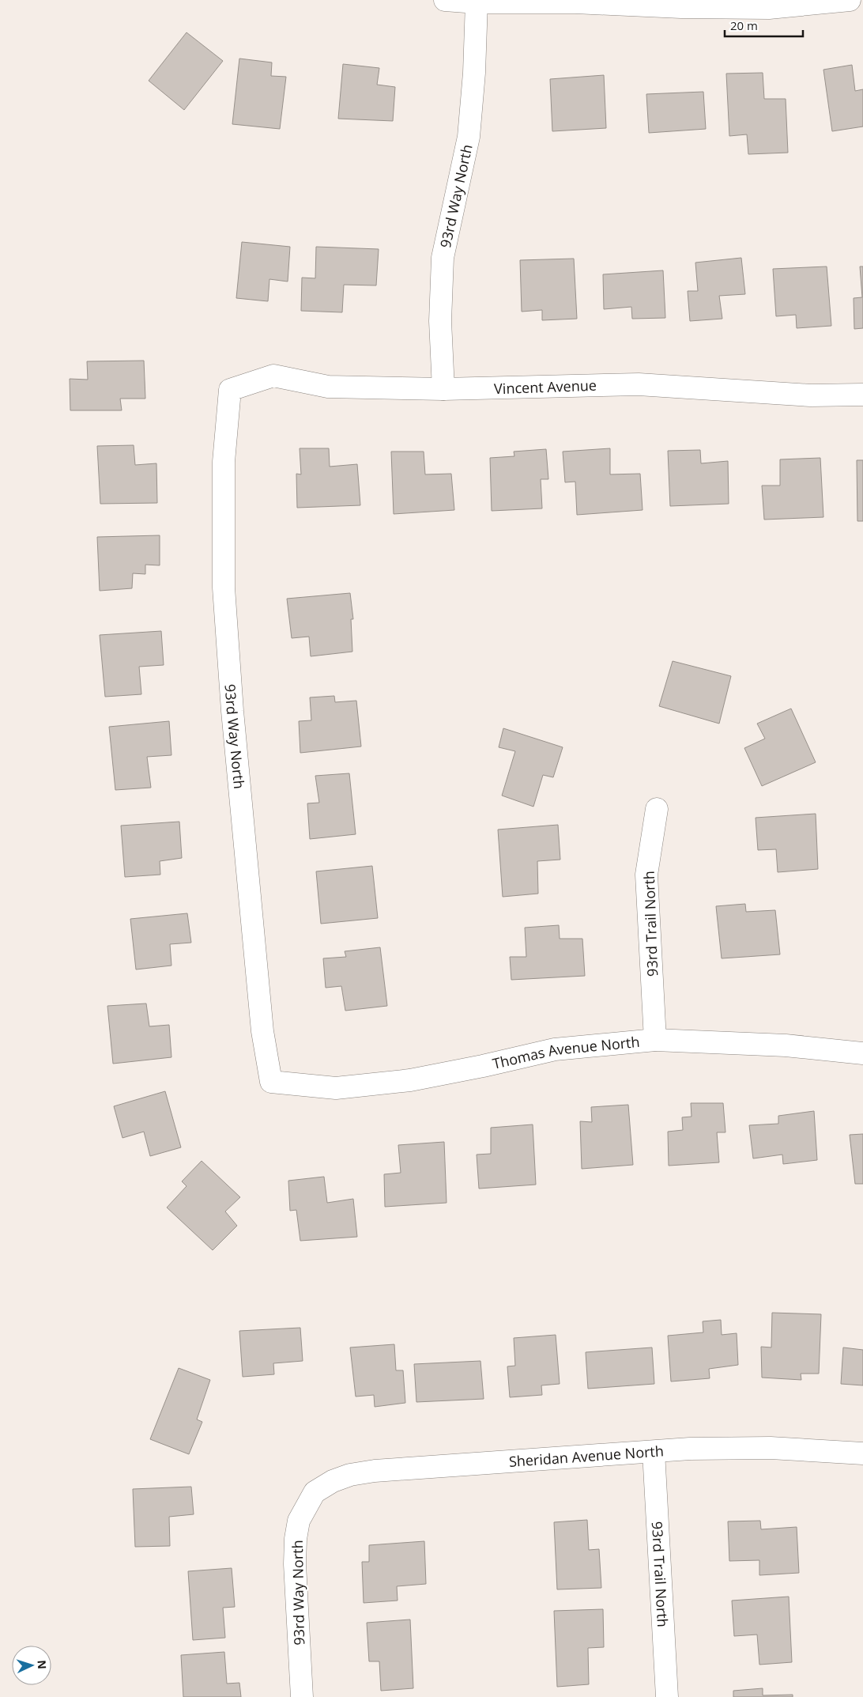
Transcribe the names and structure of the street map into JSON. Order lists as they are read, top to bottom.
{
  "streets": {
    "street": [
      "93rd Way North",
      "Vincent Avenue",
      "93rd Trail North",
      "Thomas Avenue North",
      "Sheridan Avenue North"
    ]
  },
  "crossings": [
    ["93rd Way North", "Vincent Avenue"],
    ["93rd Way North", "Thomas Avenue North"],
    ["93rd Way North", "Sheridan Avenue North"],
    ["93rd Trail North", "Thomas Avenue North"],
    ["93rd Trail North", "Sheridan Avenue North"]
  ],
  "scale_bar": "20 m",
  "north": "right"
}
